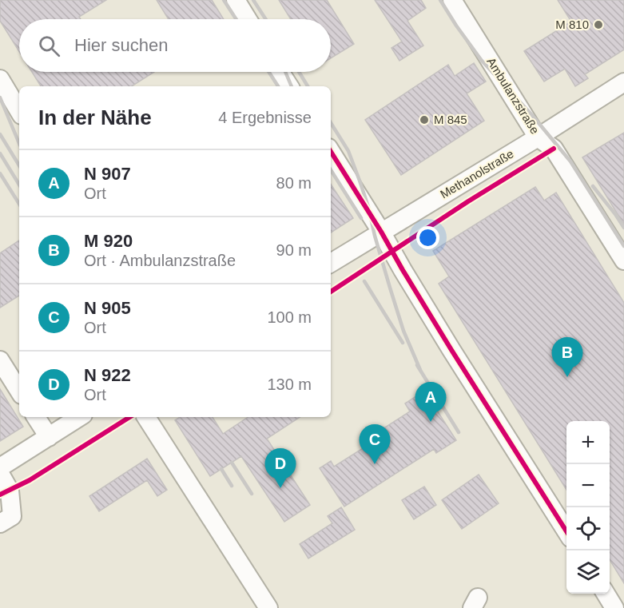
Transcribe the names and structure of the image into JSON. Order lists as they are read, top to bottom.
{
  "streets": {
    "street": ["Ambulanzstraße", "Methanolstraße"]
  },
  "crossings": [
    ["Ambulanzstraße", "Methanolstraße"]
  ],
  "places": ["M 810", "M 845"],
  "page": {
    "search": "Hier suchen",
    "heading": ["In der Nähe", "4 Ergebnisse"],
    "list": [
      {
        "mark": "A",
        "name": "N 907",
        "note": "Ort",
        "value": "80 m"
      },
      {
        "mark": "B",
        "name": "M 920",
        "note": "Ort · Ambulanzstraße",
        "value": "90 m"
      },
      {
        "mark": "C",
        "name": "N 905",
        "note": "Ort",
        "value": "100 m"
      },
      {
        "mark": "D",
        "name": "N 922",
        "note": "Ort",
        "value": "130 m"
      }
    ],
    "pins": [
      "B",
      "A",
      "C",
      "D"
    ],
    "map_buttons": ["+", "−"]
  }
}
